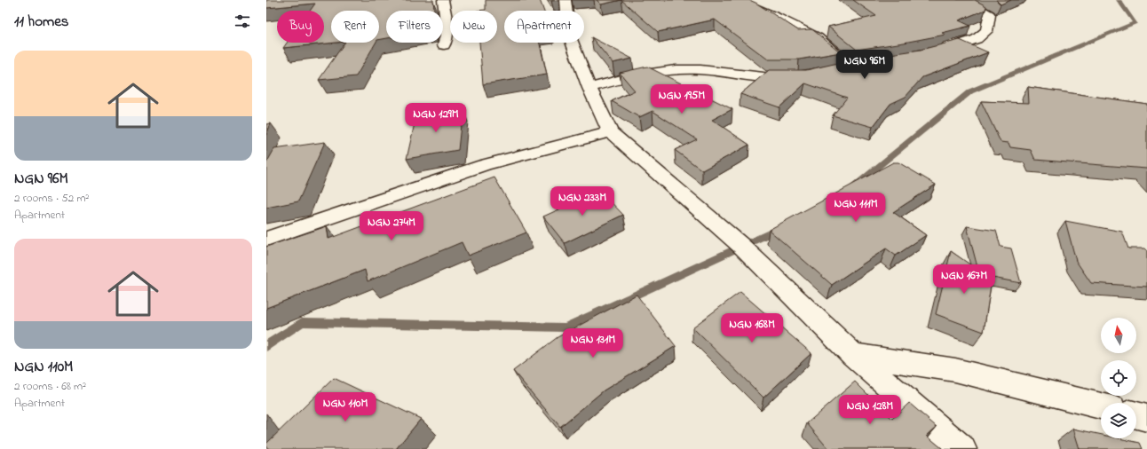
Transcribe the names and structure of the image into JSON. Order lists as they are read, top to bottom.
{
  "north": "top",
  "page": {
    "heading": "11 homes",
    "chip": [
      "Buy",
      "Rent",
      "Filters",
      "New",
      "Apartment"
    ],
    "list": [
      {
        "name": "NGN 96M",
        "note": "2 rooms · 52 m² · Apartment"
      },
      {
        "name": "NGN 110M",
        "note": "2 rooms · 68 m² · Apartment"
      }
    ],
    "price": [
      "NGN 96M",
      "NGN 195M",
      "NGN 129M",
      "NGN 233M",
      "NGN 111M",
      "NGN 274M",
      "NGN 167M",
      "NGN 168M",
      "NGN 131M",
      "NGN 110M",
      "NGN 128M"
    ]
  }
}
